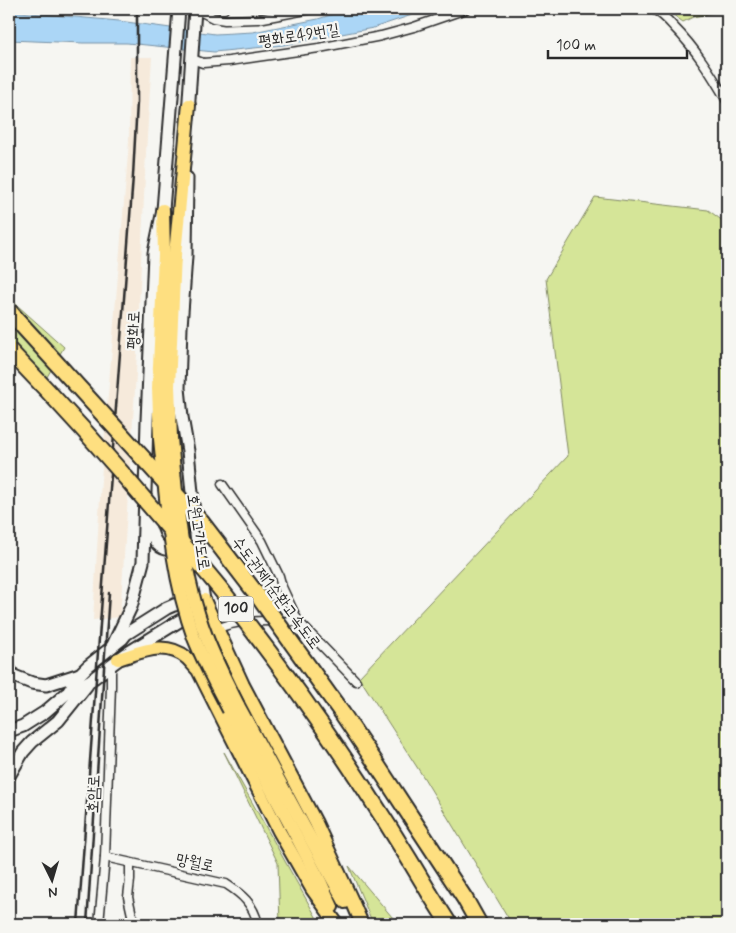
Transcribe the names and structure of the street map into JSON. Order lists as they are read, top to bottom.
{
  "streets": {
    "highway": ["호원고가도로", "수도권제1순환고속도로", "100"],
    "main road": ["평화로"],
    "street": ["평화로49번길", "호암로", "망월로"]
  },
  "crossings": [
    ["평화로", "호원고가도로"],
    ["평화로", "호암로"],
    ["호암로", "망월로"]
  ],
  "scale_bar": "100 m",
  "north": "bottom"
}
